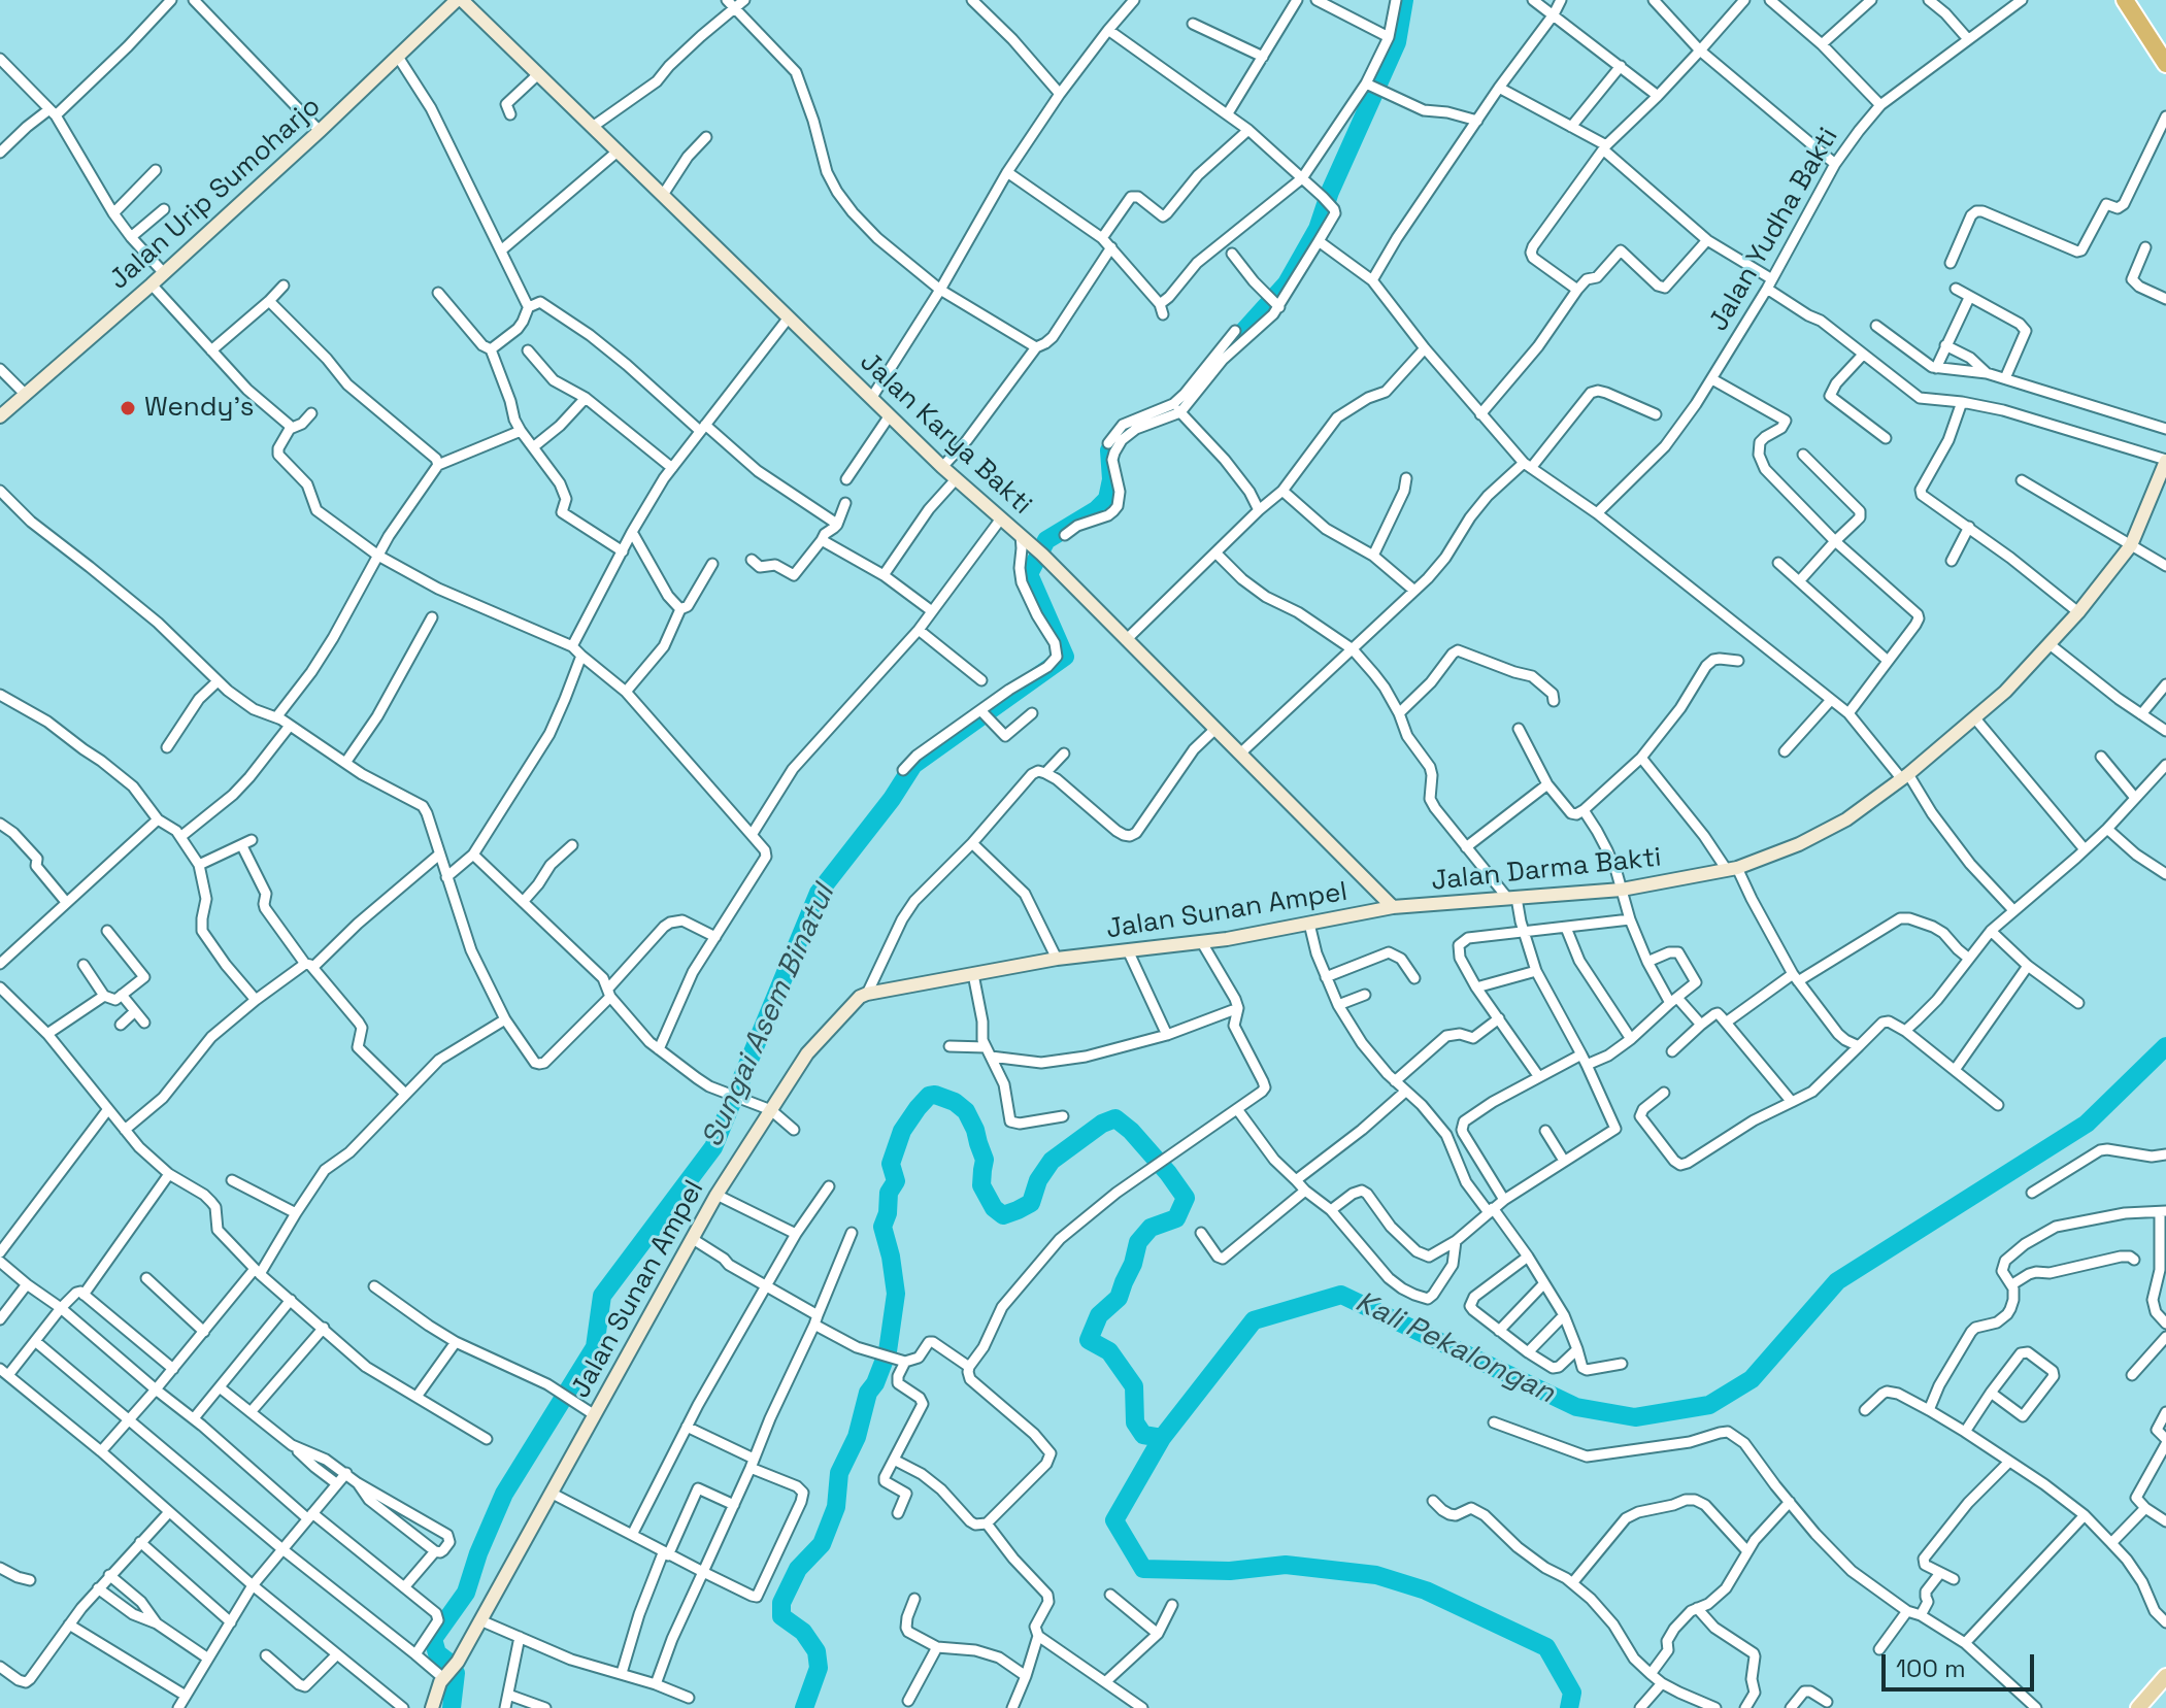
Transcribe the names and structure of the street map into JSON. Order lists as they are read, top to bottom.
{
  "streets": {
    "street": [
      "Jalan Urip Sumoharjo",
      "Jalan Yudha Bakti",
      "Jalan Karya Bakti",
      "Jalan Darma Bakti",
      "Jalan Sunan Ampel"
    ]
  },
  "crossings": [
    ["Jalan Urip Sumoharjo", "Jalan Karya Bakti"],
    ["Jalan Karya Bakti", "Jalan Darma Bakti"],
    ["Jalan Karya Bakti", "Jalan Sunan Ampel"],
    ["Jalan Darma Bakti", "Jalan Sunan Ampel"]
  ],
  "water": ["Sungai Asem Binatul", "Kali Pekalongan"],
  "places": ["Wendy’s"],
  "scale_bar": "100 m"
}
